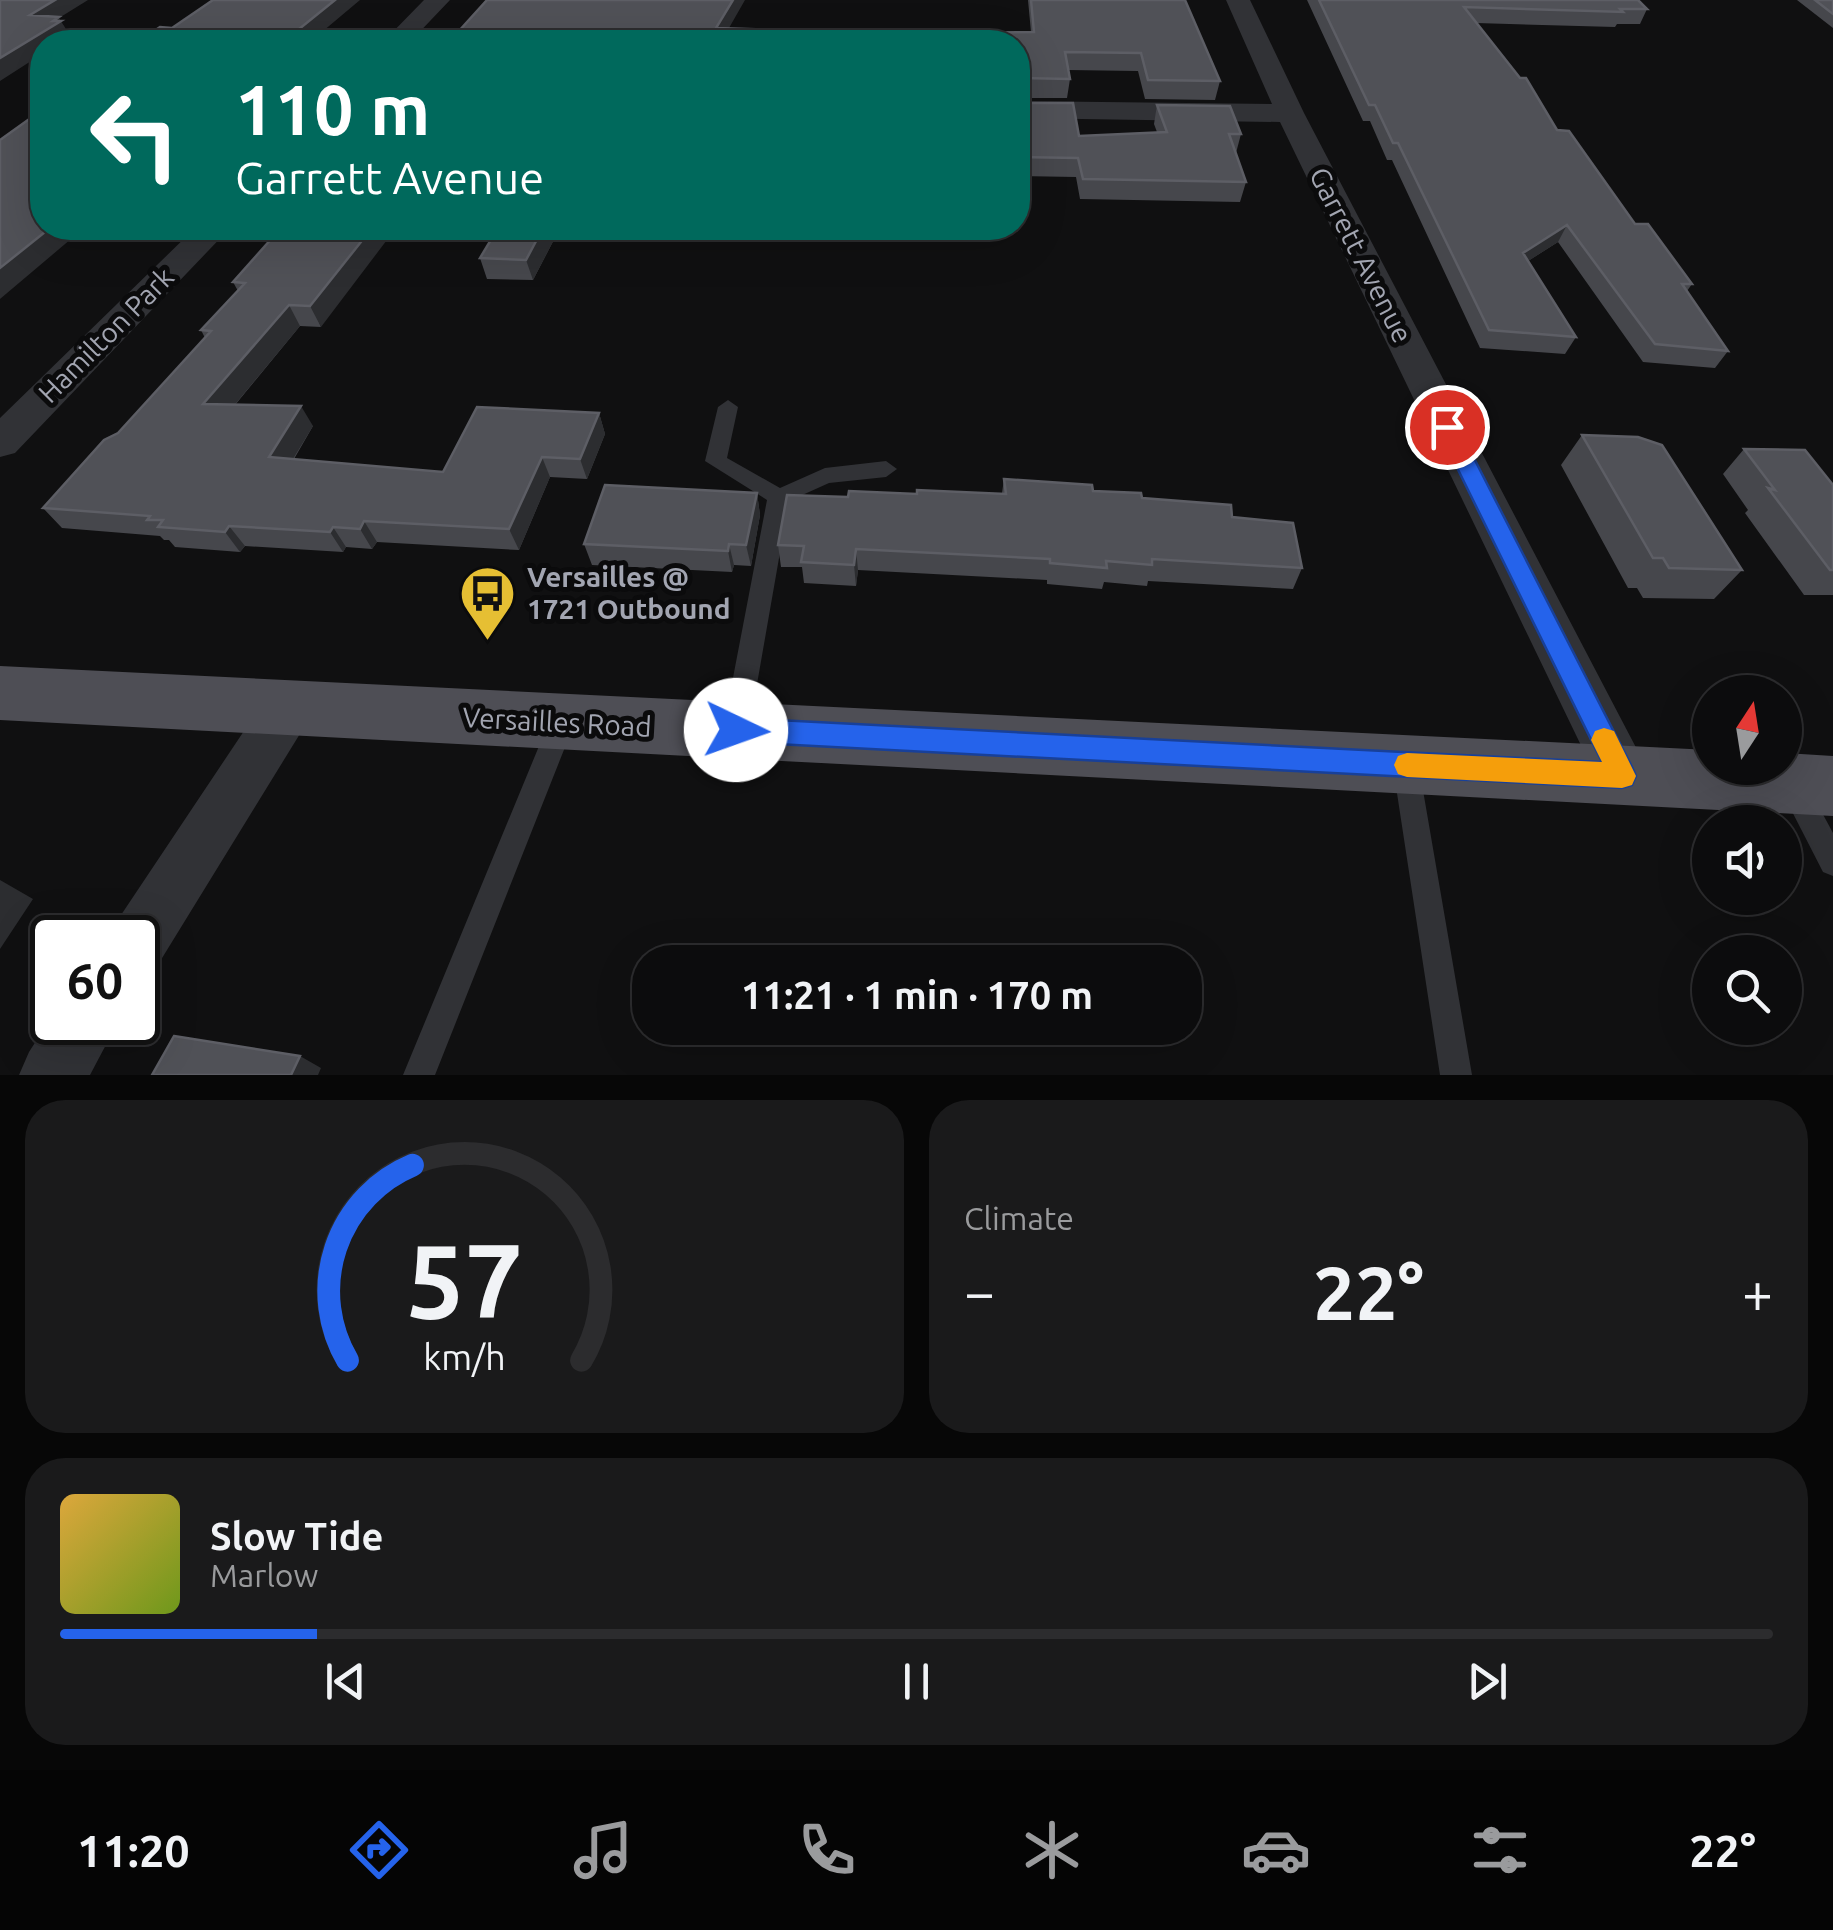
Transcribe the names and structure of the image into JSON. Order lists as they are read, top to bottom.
{
  "streets": {
    "main road": ["Versailles Road"],
    "street": ["Garrett Avenue", "Hamilton Park"]
  },
  "crossings": [
    ["Garrett Avenue", "Versailles Road"]
  ],
  "places": {
    "bus stop": ["Versailles @ 1721 Outbound"]
  },
  "north": "top",
  "page": {
    "turn": ["110 m", "Garrett Avenue"],
    "limit": "60",
    "trip": "11:21 · 1 min · 170 m",
    "tile": "Climate",
    "heat": ["−", "22°", "+"],
    "song": ["Slow Tide", "Marlow"],
    "tabs": ["11:20", "22°"],
    "gauge": ["57", "km/h"]
  }
}
